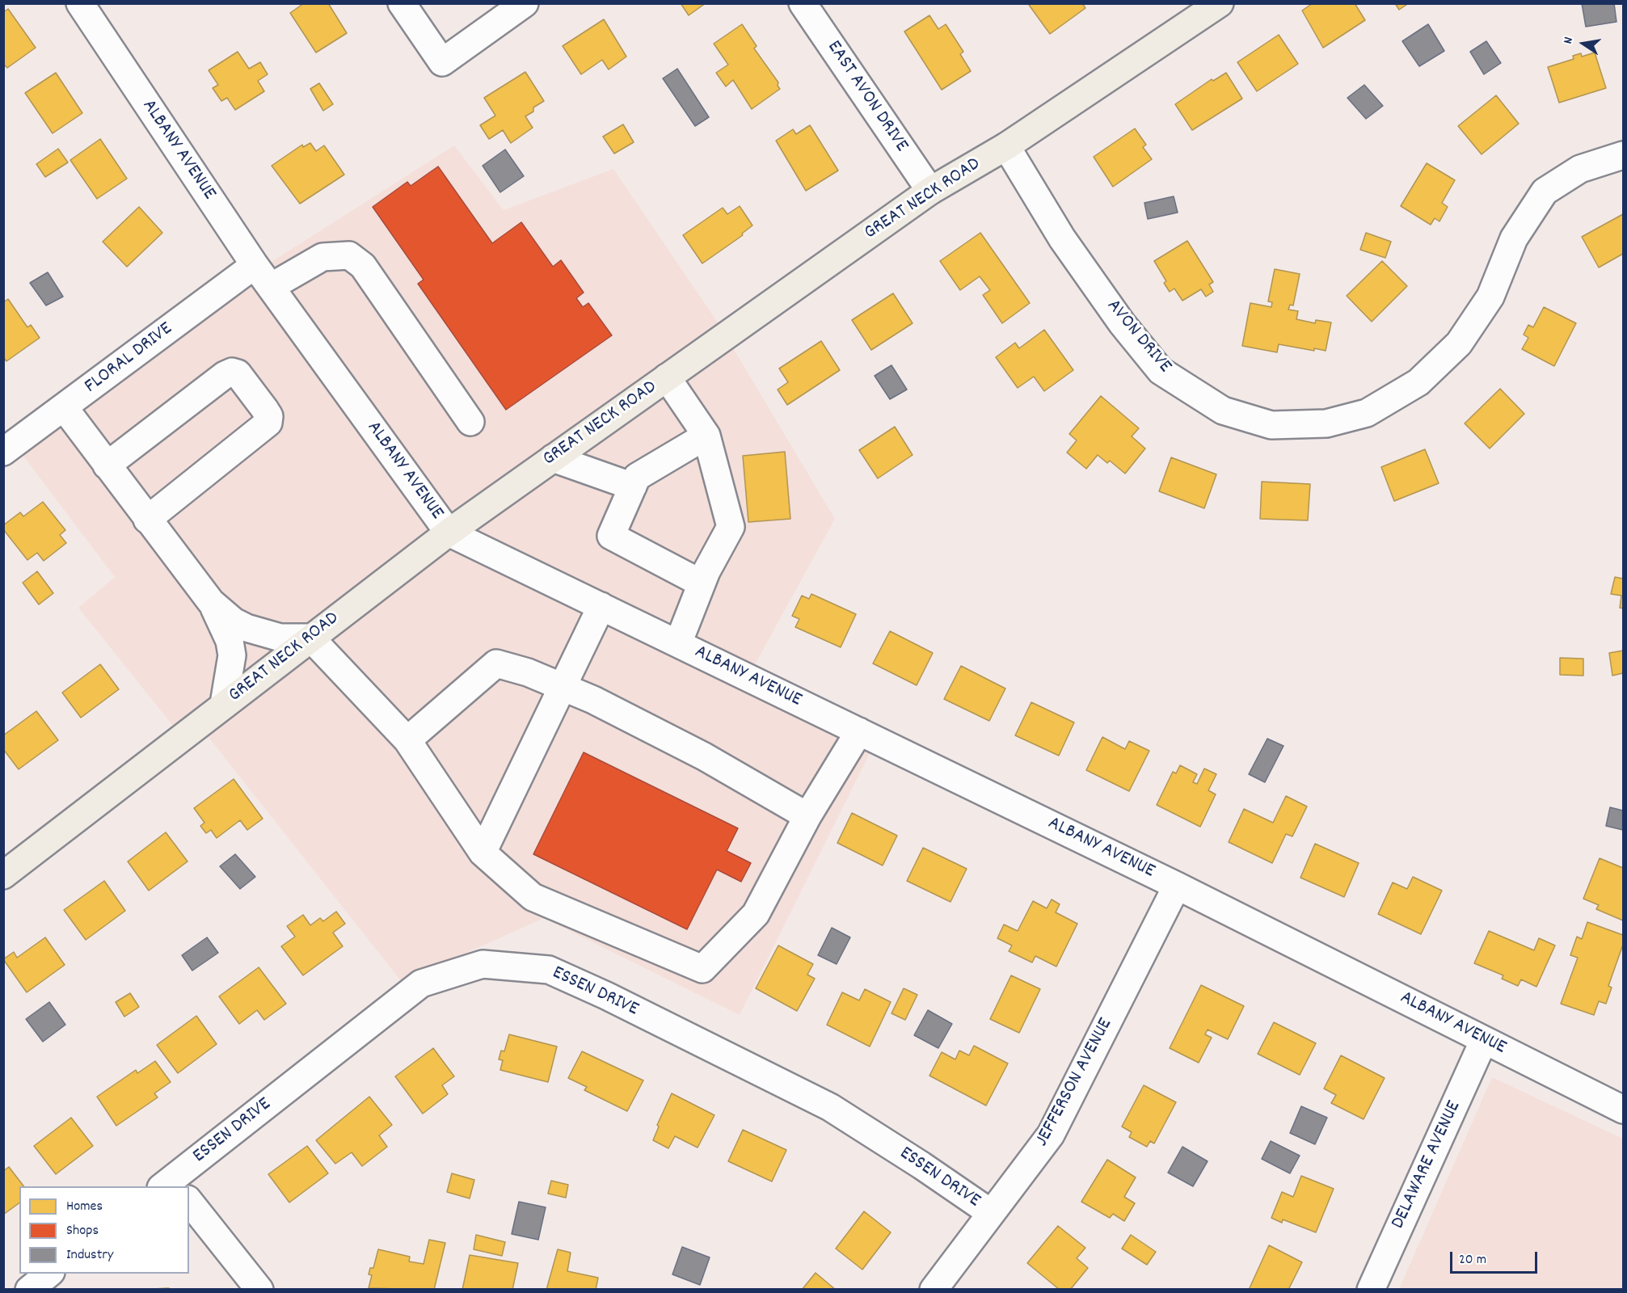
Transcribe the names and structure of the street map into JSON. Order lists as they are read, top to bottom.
{
  "streets": {
    "main road": ["GREAT NECK ROAD"],
    "street": [
      "EAST AVON DRIVE",
      "ALBANY AVENUE",
      "AVON DRIVE",
      "FLORAL DRIVE",
      "ESSEN DRIVE",
      "JEFFERSON AVENUE",
      "DELAWARE AVENUE"
    ]
  },
  "crossings": [
    ["EAST AVON DRIVE", "GREAT NECK ROAD"],
    ["ALBANY AVENUE", "GREAT NECK ROAD"],
    ["ALBANY AVENUE", "FLORAL DRIVE"],
    ["ALBANY AVENUE", "JEFFERSON AVENUE"],
    ["ALBANY AVENUE", "DELAWARE AVENUE"],
    ["GREAT NECK ROAD", "AVON DRIVE"],
    ["ESSEN DRIVE", "JEFFERSON AVENUE"]
  ],
  "legend": ["Homes", "Shops", "Industry"],
  "scale_bar": "20 m",
  "north": "left"
}
